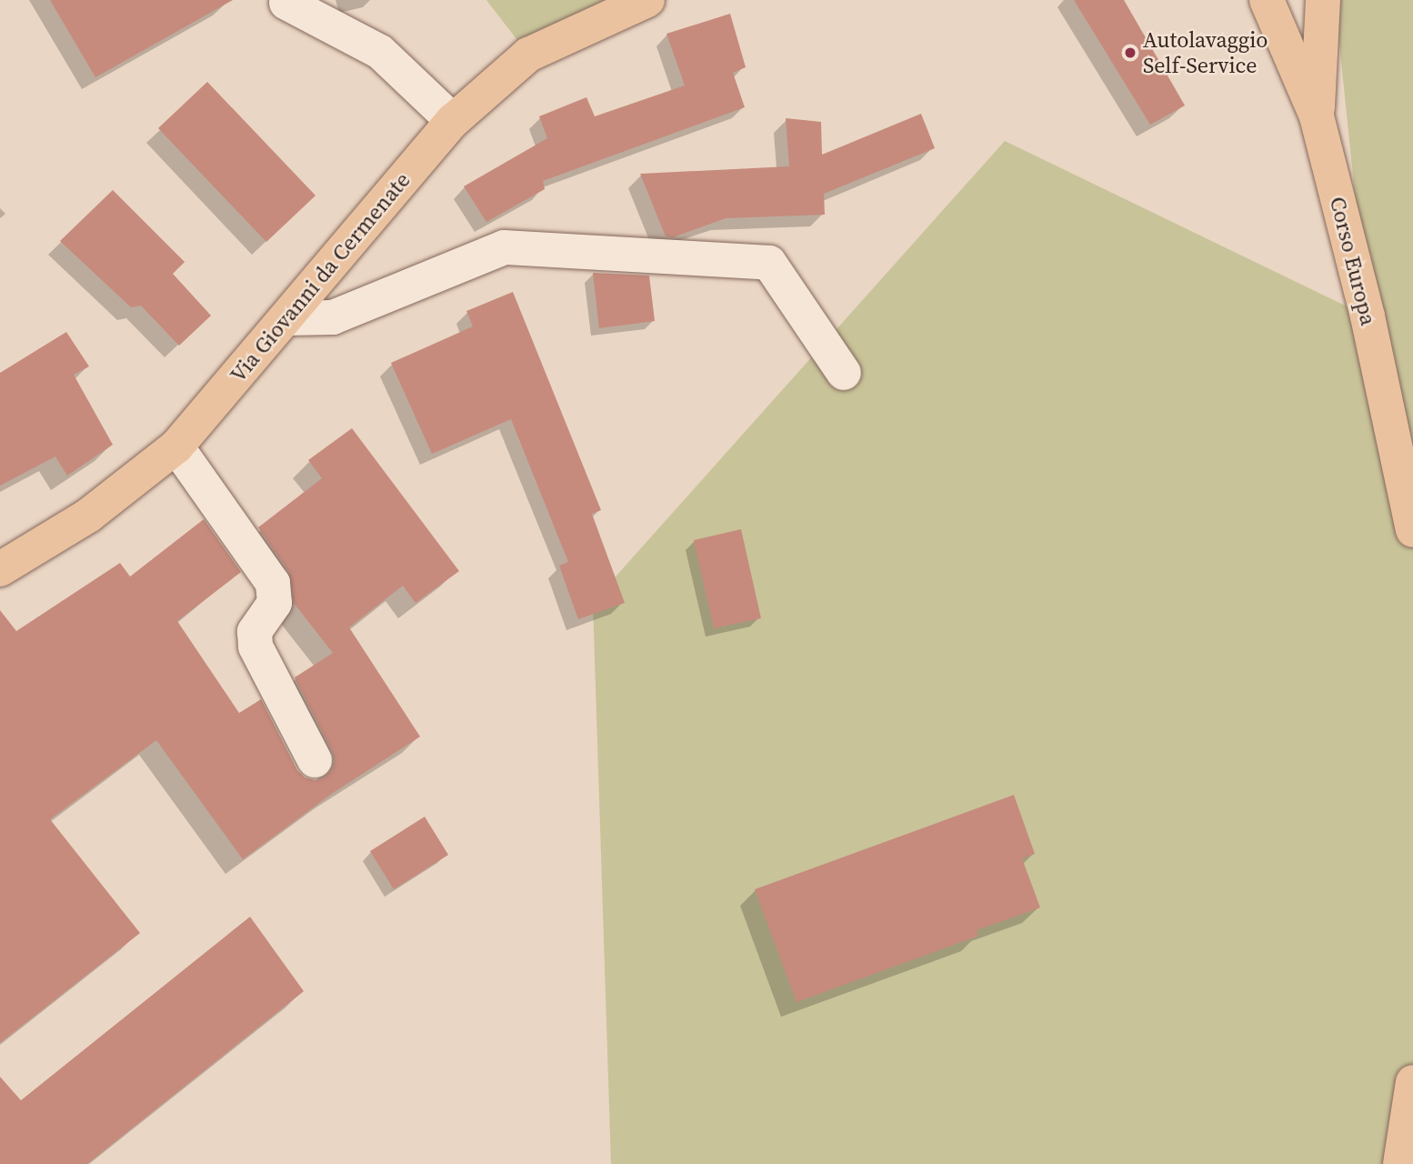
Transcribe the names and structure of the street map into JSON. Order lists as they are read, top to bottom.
{
  "streets": {
    "main road": ["Corso Europa", "Via Giovanni da Cermenate"]
  },
  "places": ["Autolavaggio Self-Service"]
}
